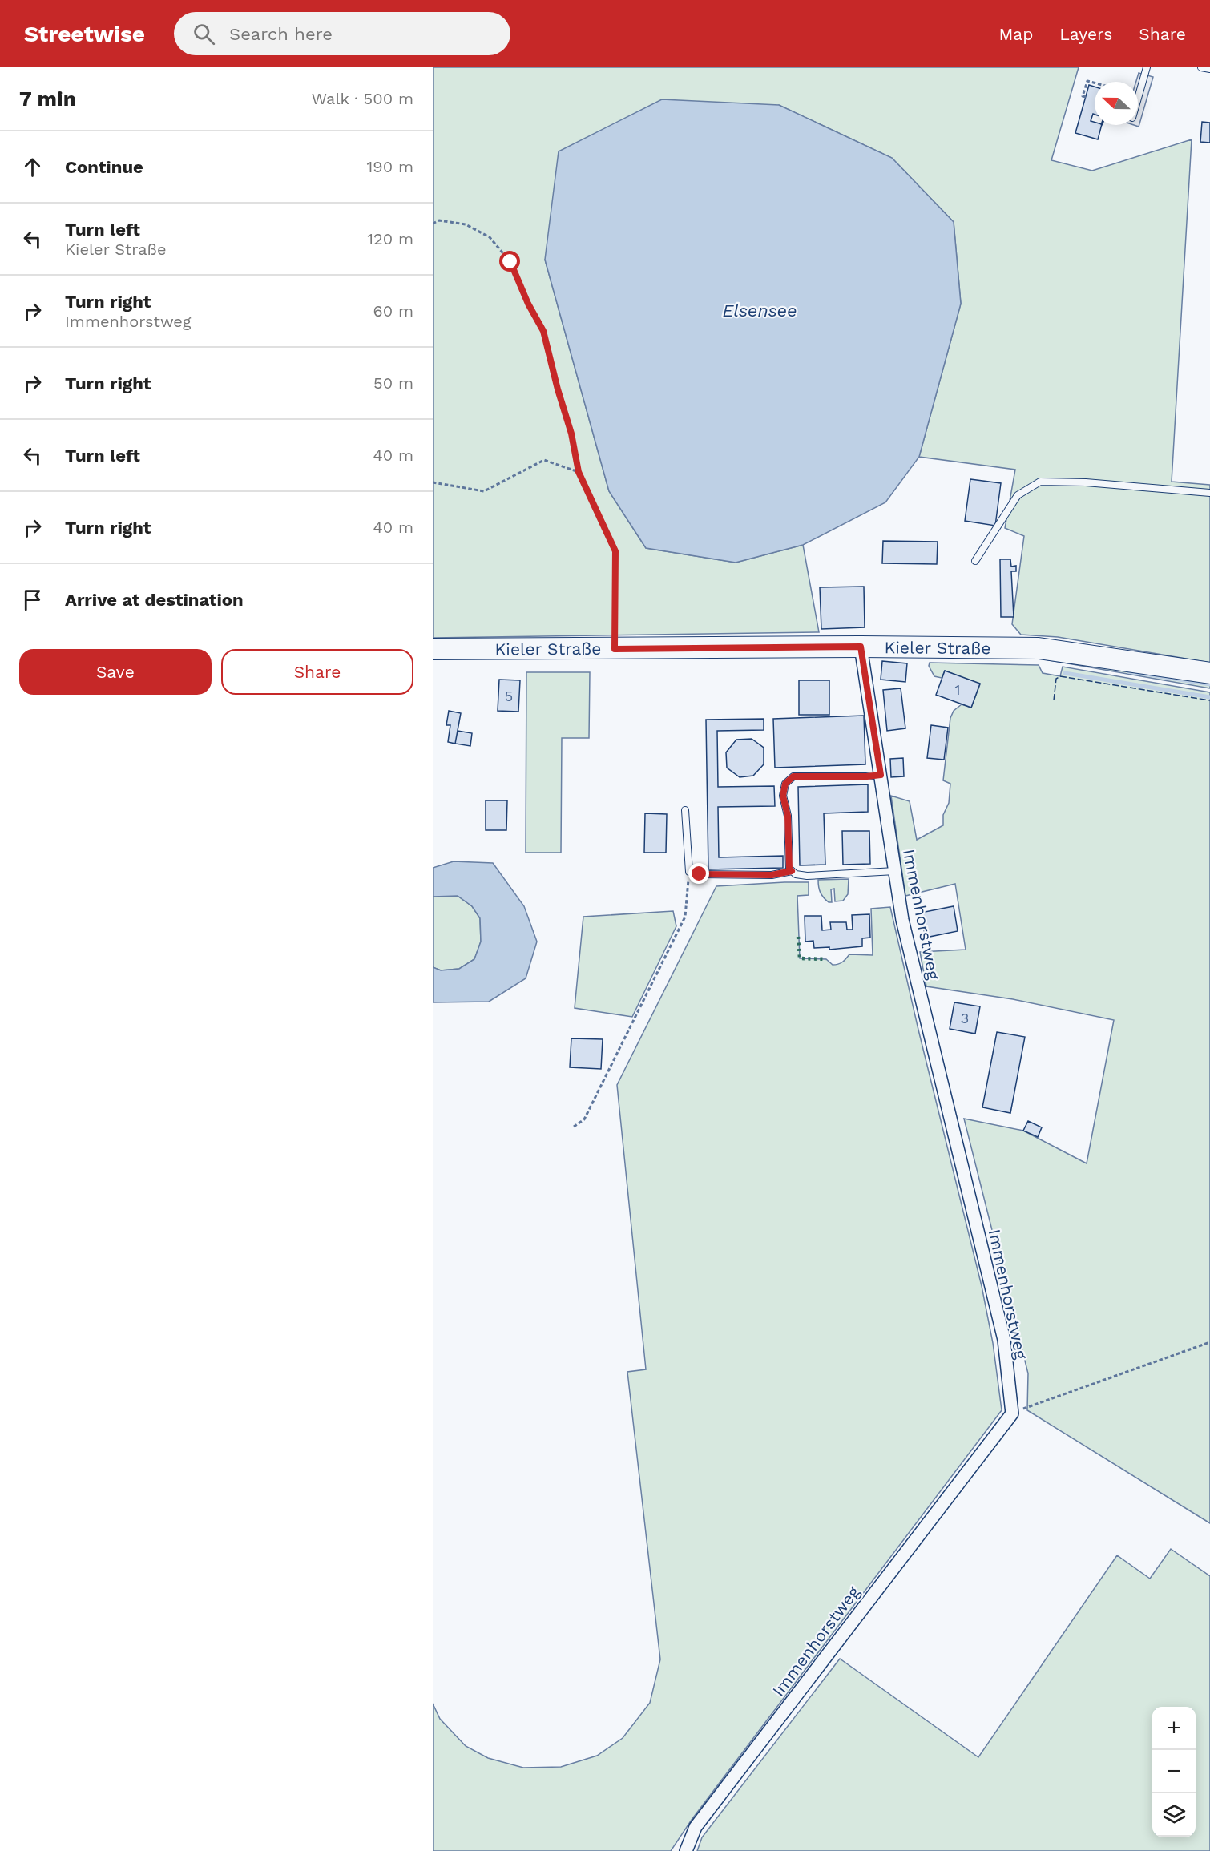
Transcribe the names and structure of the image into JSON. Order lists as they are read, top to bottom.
{
  "streets": {
    "main road": ["Kieler Straße"],
    "street": ["Immenhorstweg"]
  },
  "crossings": [
    ["Kieler Straße", "Immenhorstweg"]
  ],
  "water": ["Elsensee"],
  "house_numbers": ["1", "5", "3"],
  "north": "left",
  "page": {
    "header": "Streetwise",
    "search": "Search here",
    "nav": ["Map", "Layers", "Share"],
    "heading": ["7 min", "Walk · 500 m"],
    "list": [
      ["Continue", "190 m"],
      ["Turn left", "Kieler Straße", "120 m"],
      ["Turn right", "Immenhorstweg", "60 m"],
      ["Turn right", "50 m"],
      ["Turn left", "40 m"],
      ["Turn right", "40 m"],
      "Arrive at destination"
    ],
    "buttons": ["Save", "Share"],
    "map_buttons": ["+", "−"]
  }
}
